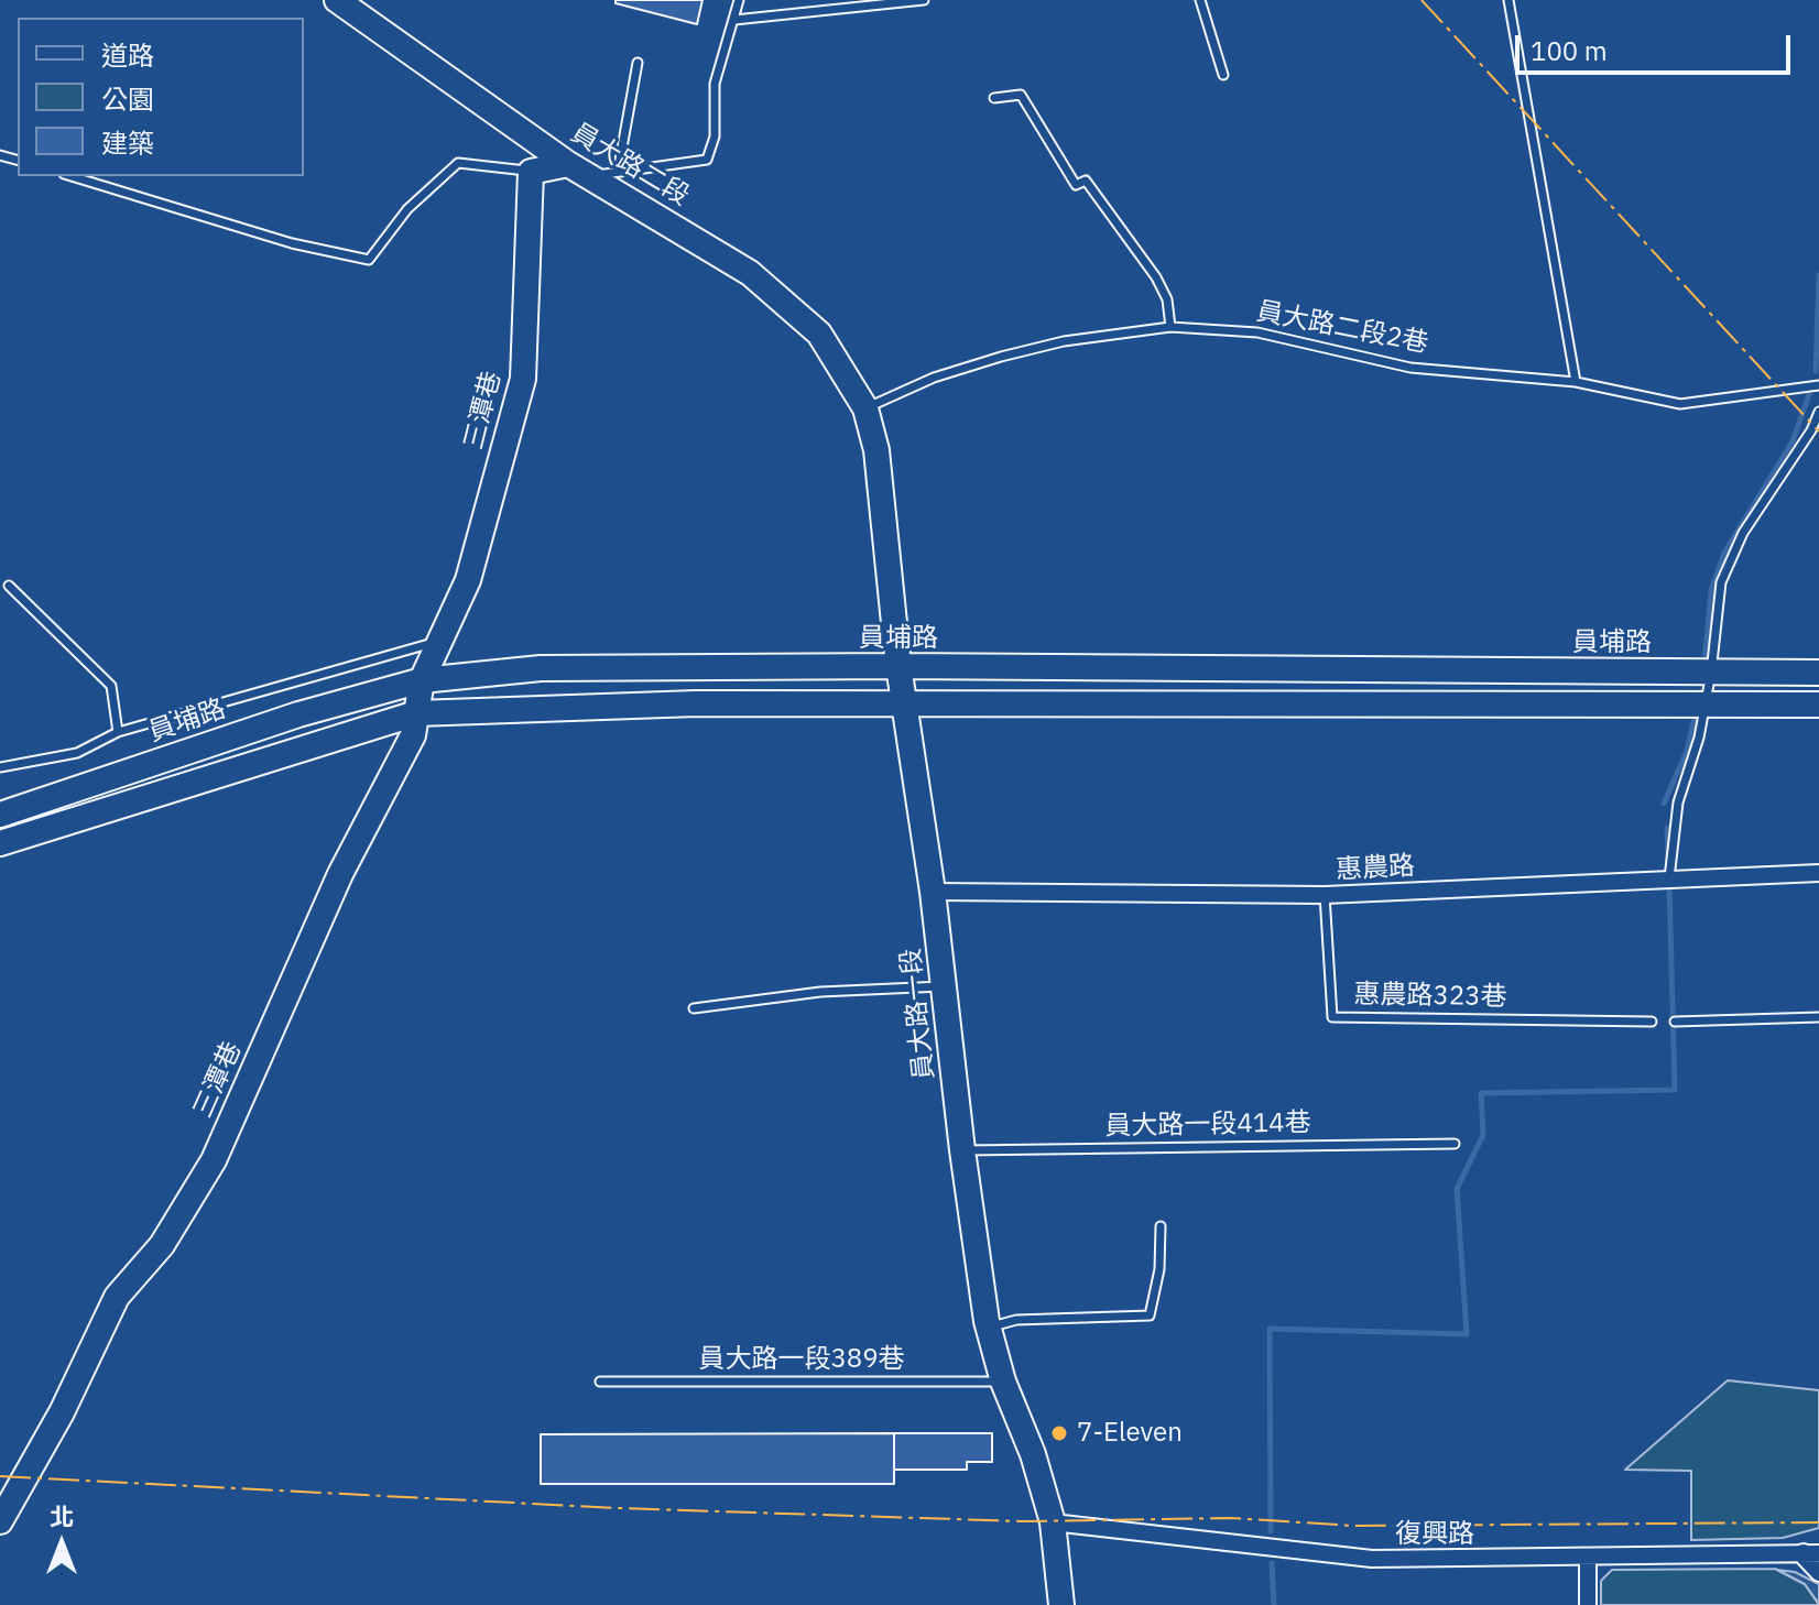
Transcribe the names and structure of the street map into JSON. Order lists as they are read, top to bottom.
{
  "streets": {
    "street": [
      "員大路二段",
      "三潭巷",
      "員埔路",
      "惠農路",
      "員大路一段",
      "復興路"
    ],
    "lane": [
      "員大路二段2巷",
      "惠農路323巷",
      "員大路一段414巷",
      "員大路一段389巷"
    ]
  },
  "crossings": [
    ["員大路二段", "員大路二段2巷"],
    ["員大路二段", "員大路一段"],
    ["員大路二段2巷", "員大路一段"],
    ["三潭巷", "員埔路"],
    ["員埔路", "員大路一段"],
    ["惠農路", "惠農路323巷"],
    ["惠農路", "員大路一段"],
    ["員大路一段", "員大路一段414巷"],
    ["員大路一段", "員大路一段389巷"],
    ["員大路一段", "復興路"]
  ],
  "places": ["7-Eleven"],
  "legend": ["道路", "公園", "建築"],
  "scale_bar": "100 m",
  "north": "top"
}
